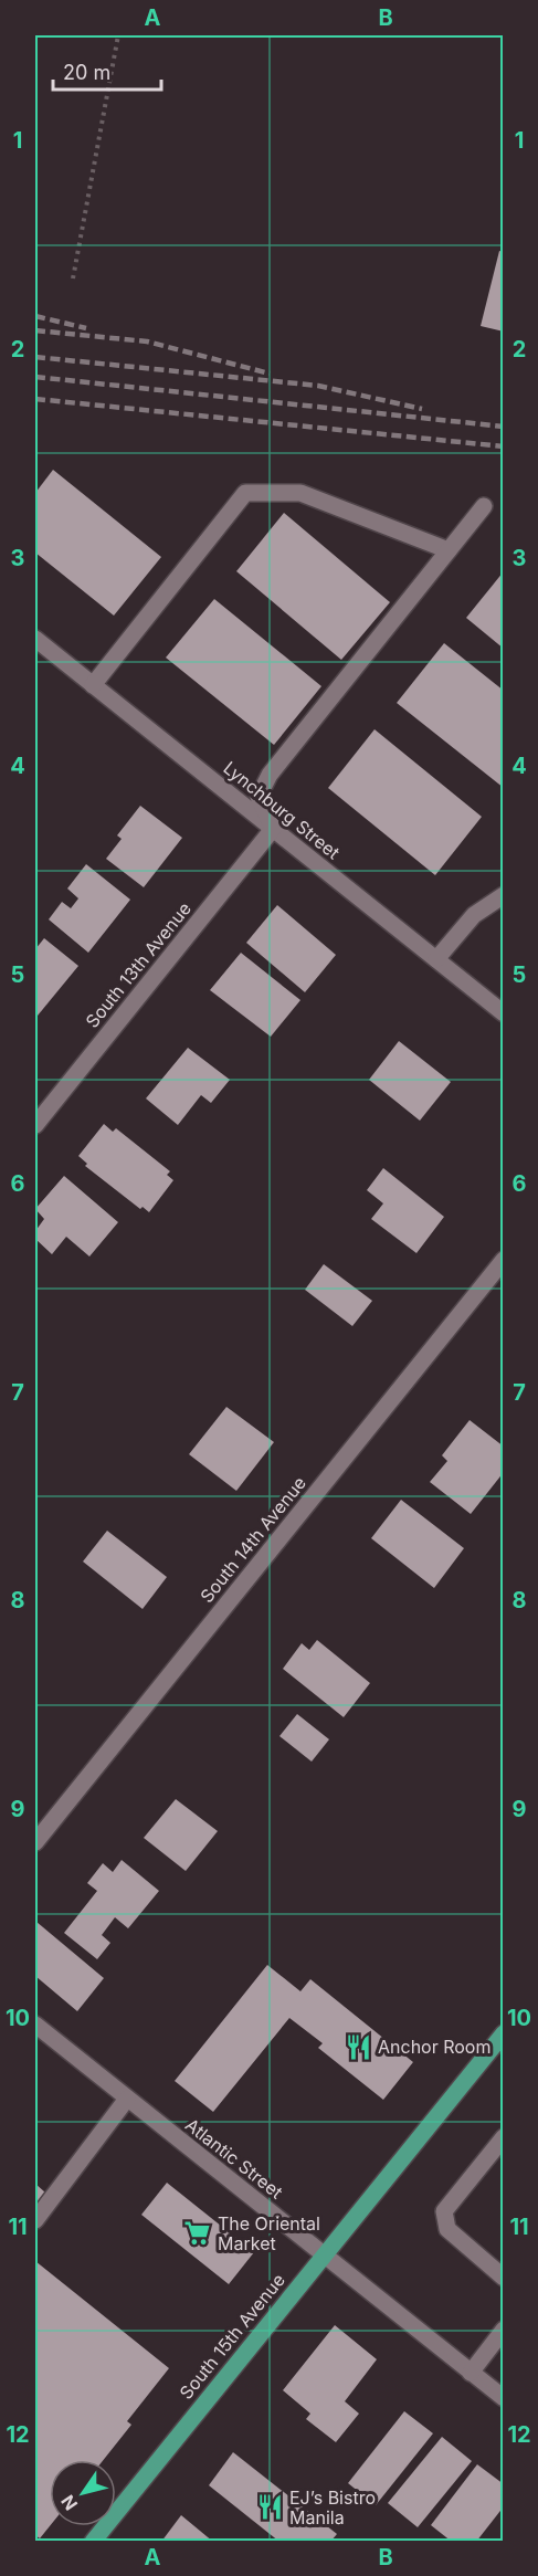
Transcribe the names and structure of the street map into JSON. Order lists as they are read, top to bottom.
{
  "streets": {
    "main road": ["South 15th Avenue"],
    "street": [
      "Lynchburg Street",
      "South 13th Avenue",
      "South 14th Avenue",
      "Atlantic Street"
    ]
  },
  "crossings": [
    ["Lynchburg Street", "South 13th Avenue"],
    ["Atlantic Street", "South 15th Avenue"]
  ],
  "places": {
    "restaurant": ["Anchor Room", "EJ’s Bistro Manila"],
    "supermarket": ["The Oriental Market"]
  },
  "scale_bar": "20 m",
  "north": "bottom left",
  "grid": {
    "columns": ["A", "B"],
    "rows": [
      "1",
      "2",
      "3",
      "4",
      "5",
      "6",
      "7",
      "8",
      "9",
      "10",
      "11",
      "12"
    ]
  }
}
